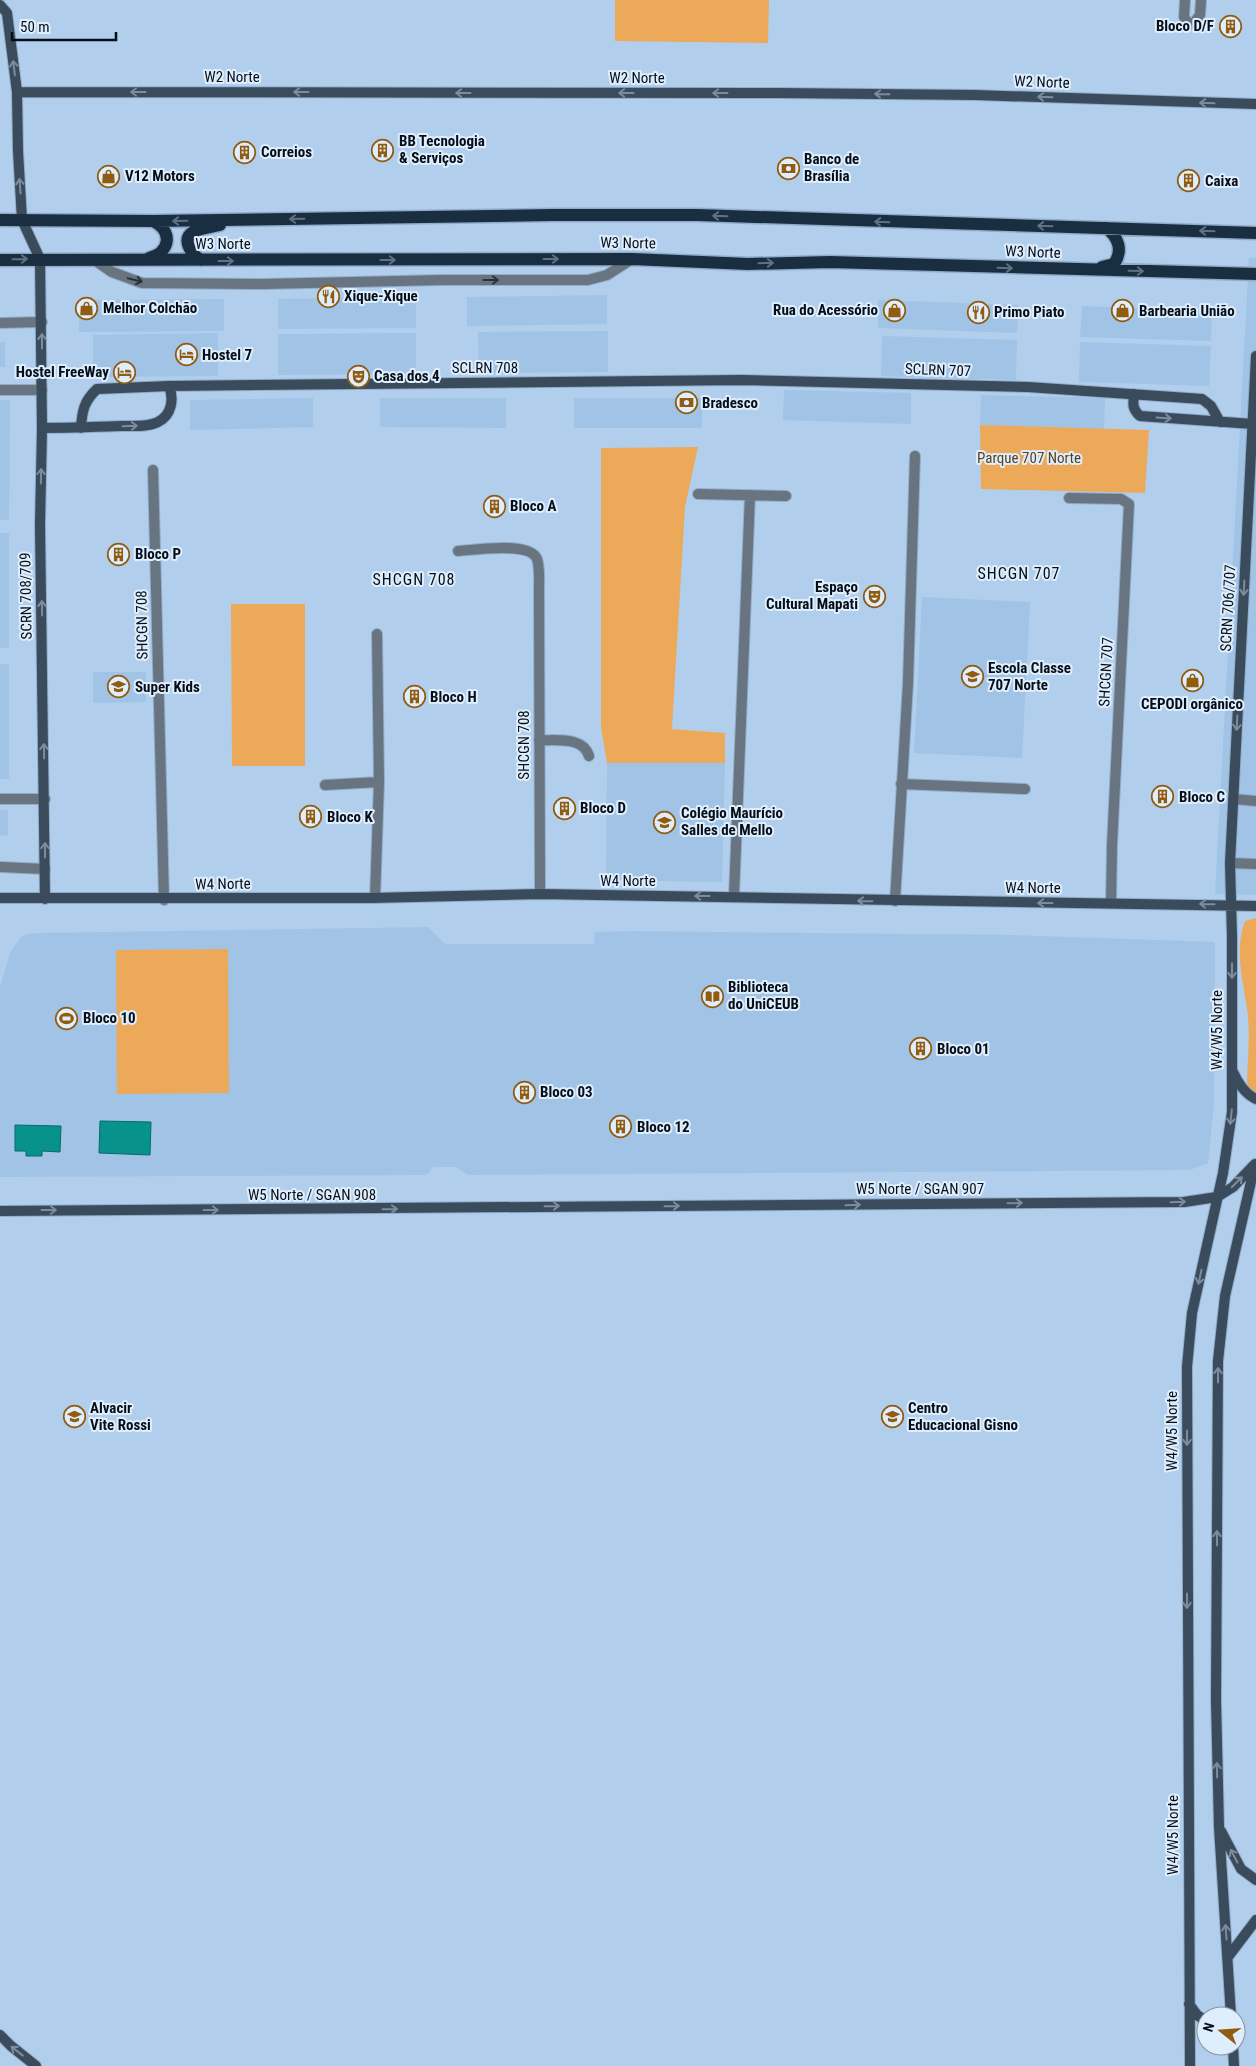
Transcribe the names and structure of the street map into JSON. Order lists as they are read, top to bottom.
{
  "streets": {
    "main road": [
      "W2 Norte",
      "W3 Norte",
      "SCLRN 708",
      "SCLRN 707",
      "SCRN 708/709",
      "SCRN 706/707",
      "W4 Norte",
      "W4/W5 Norte",
      "W5 Norte / SGAN 907",
      "W5 Norte / SGAN 908"
    ],
    "street": ["SHCGN 708", "SHCGN 707"]
  },
  "crossings": [
    ["W3 Norte", "SCRN 708/709"],
    ["SCLRN 708", "SCLRN 707"],
    ["SCRN 708/709", "W4 Norte"],
    ["SCRN 706/707", "W4/W5 Norte"],
    ["SHCGN 708", "W4 Norte"],
    ["SHCGN 707", "W4 Norte"],
    ["W4 Norte", "W4/W5 Norte"],
    ["W4/W5 Norte", "W5 Norte / SGAN 907"],
    ["W5 Norte / SGAN 907", "W5 Norte / SGAN 908"]
  ],
  "one_way": [
    "W2 Norte",
    "SCRN 708/709",
    "SCRN 706/707",
    "W4 Norte",
    "W5 Norte / SGAN 907",
    "W5 Norte / SGAN 908"
  ],
  "districts": ["SHCGN 707", "SHCGN 708"],
  "parks": ["Parque 707 Norte"],
  "places": {
    "building": [
      "Bloco D/F",
      "BB Tecnologia & Serviços",
      "Correios",
      "Caixa",
      "Bloco A",
      "Bloco P",
      "Bloco H",
      "Bloco C",
      "Bloco D",
      "Bloco K",
      "Bloco 01",
      "Bloco 03",
      "Bloco 12"
    ],
    "bank": ["Banco de Brasília", "Bradesco"],
    "shop": [
      "V12 Motors",
      "Melhor Colchão",
      "Rua do Acessório",
      "Barbearia União",
      "CEPODI orgânico"
    ],
    "restaurant": ["Xique-Xique", "Primo Piato"],
    "hotel": ["Hostel 7", "Hostel FreeWay"],
    "theatre": ["Casa dos 4", "Espaço Cultural Mapati"],
    "school or university": [
      "Escola Classe 707 Norte",
      "Super Kids",
      "Colégio Maurício Salles de Mello",
      "Alvacir Vite Rossi",
      "Centro Educacional Gisno"
    ],
    "library": ["Biblioteca do UniCEUB"],
    "sports": ["Bloco 10"]
  },
  "scale_bar": "50 m",
  "north": "left"
}
